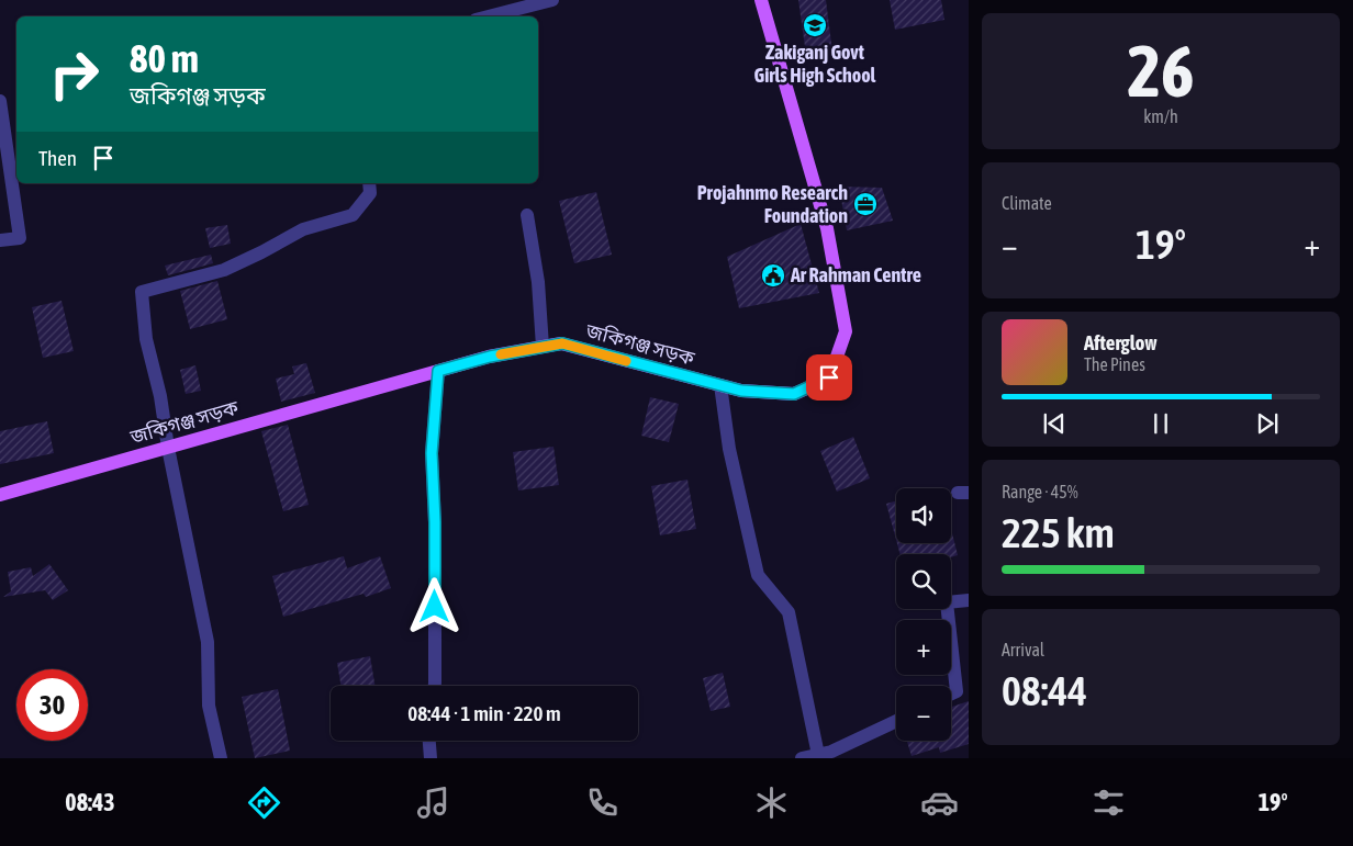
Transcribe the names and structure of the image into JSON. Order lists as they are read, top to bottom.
{
  "streets": {
    "main road": ["জকিগঞ্জ সড়ক"]
  },
  "places": {
    "school or university": ["Zakiganj Govt Girls High School"],
    "office": ["Projahnmo Research Foundation"],
    "public building": ["Ar Rahman Centre"]
  },
  "page": {
    "tile": [
      ["26", "km/h"],
      "Climate",
      ["Range · 45%", "225 km"],
      ["Arrival", "08:44"]
    ],
    "turn": ["80 m", "জকিগঞ্জ সড়ক"],
    "then": "Then",
    "heat": ["−", "19°", "+"],
    "song": ["Afterglow", "The Pines"],
    "map_buttons": ["+", "−"],
    "limit": "30",
    "trip": "08:44 · 1 min · 220 m",
    "tabs": ["08:43", "19°"]
  }
}
